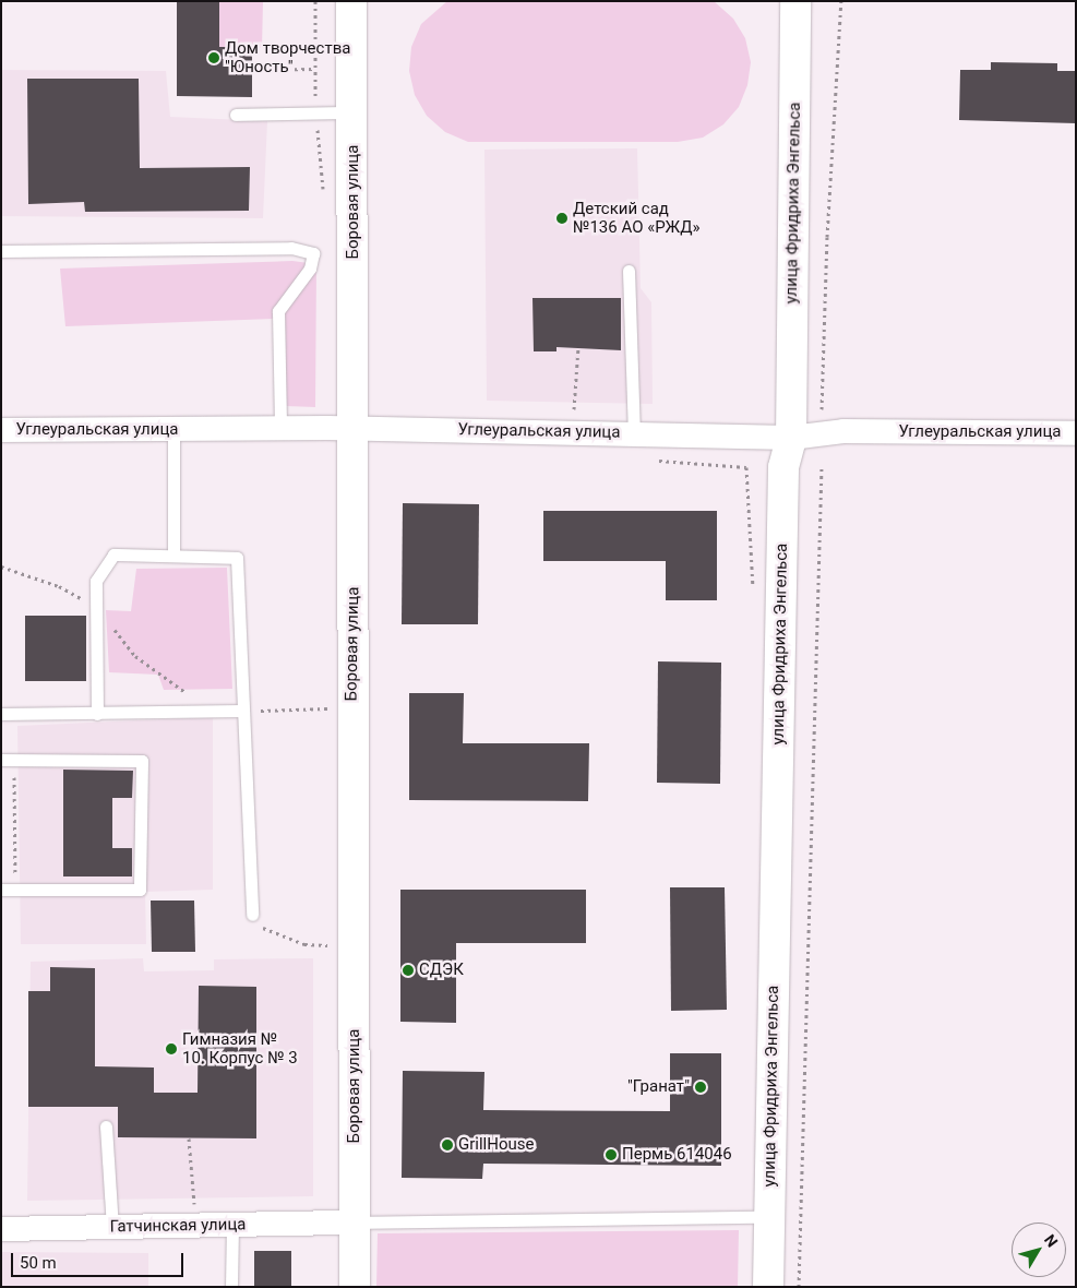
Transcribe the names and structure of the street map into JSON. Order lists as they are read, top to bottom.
{
  "streets": {
    "main road": ["Боровая улица", "улица Фридриха Энгельса"],
    "street": ["Углеуральская улица", "Гатчинская улица"]
  },
  "crossings": [
    ["Боровая улица", "Углеуральская улица"],
    ["Боровая улица", "Гатчинская улица"],
    ["улица Фридриха Энгельса", "Углеуральская улица"]
  ],
  "places": [
    "Дом творчества \"Юность\"",
    "Детский сад №136 АО «РЖД»",
    "СДЭК",
    "Гимназия № 10. Корпус № 3",
    "\"Гранат\"",
    "GrillHouse",
    "Пермь 614046"
  ],
  "scale_bar": "50 m",
  "north": "top right"
}
